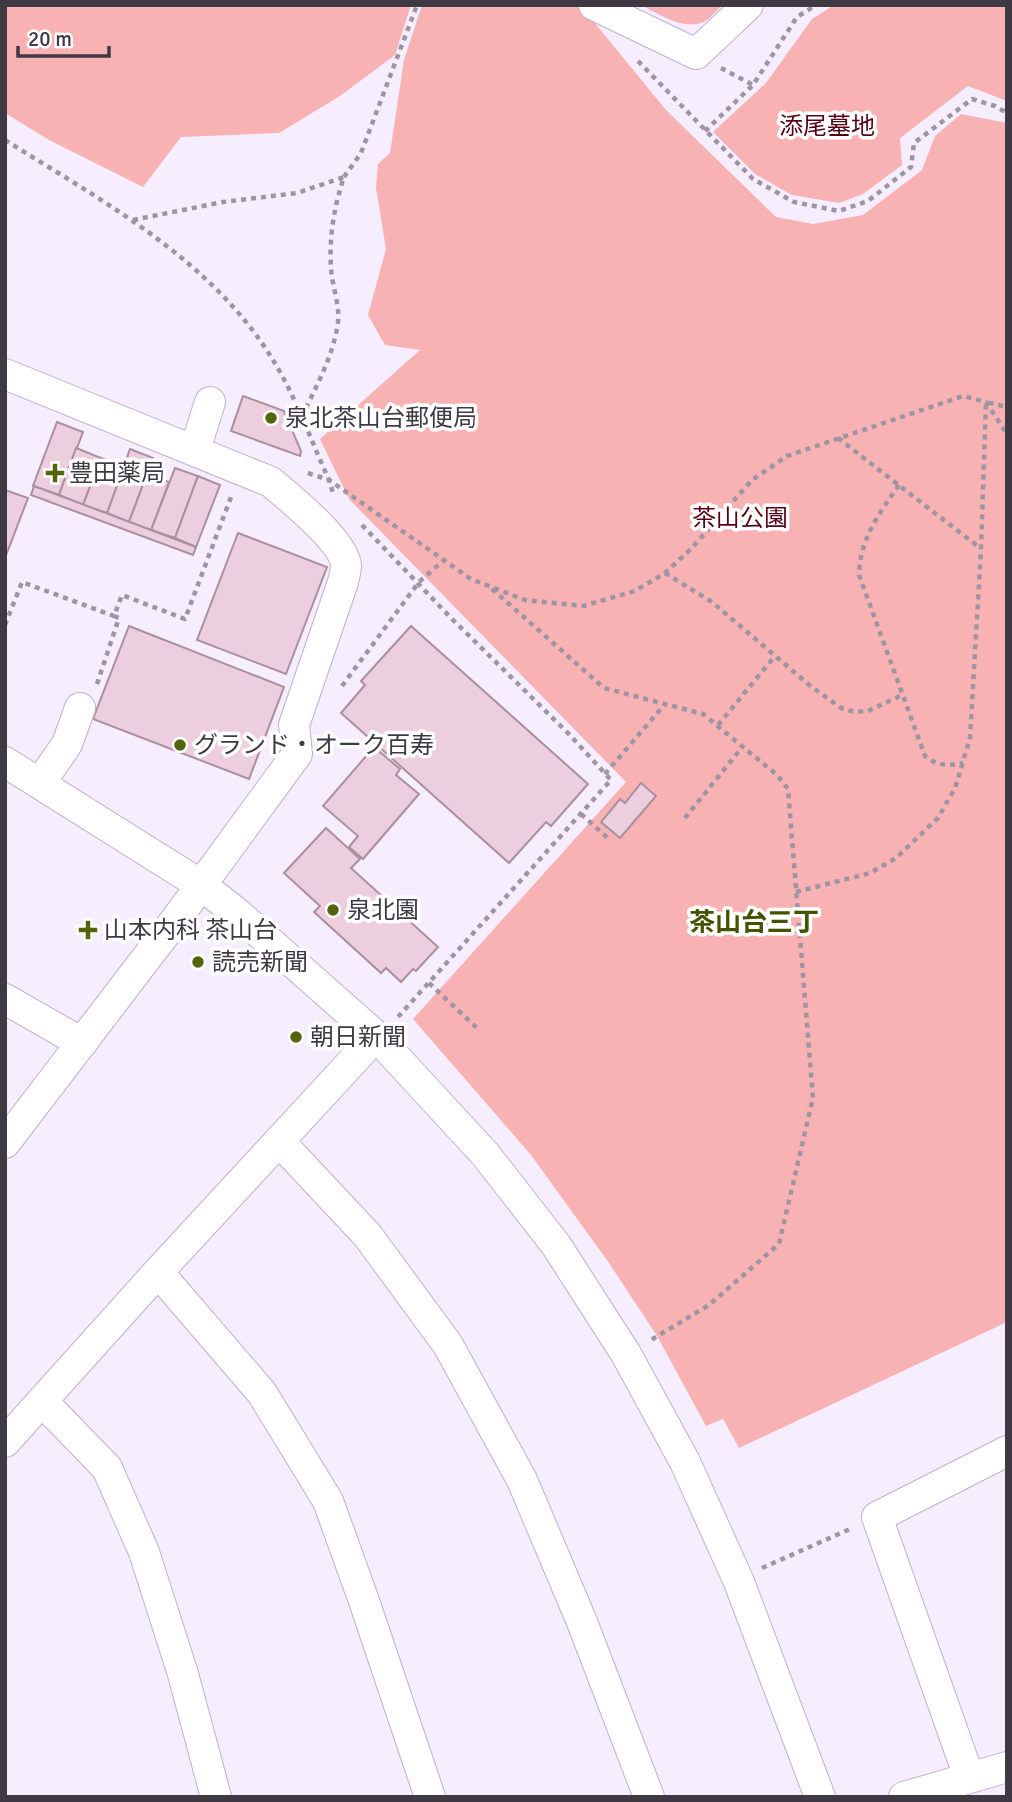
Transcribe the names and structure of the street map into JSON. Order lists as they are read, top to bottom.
{
  "districts": ["茶山台三丁"],
  "parks": ["添尾墓地", "茶山公園"],
  "places": {
    "other": [
      "泉北茶山台郵便局",
      "グランド・オーク百寿",
      "泉北園",
      "読売新聞",
      "朝日新聞"
    ],
    "health": ["豊田薬局", "山本内科 茶山台"]
  },
  "scale_bar": "20 m"
}
